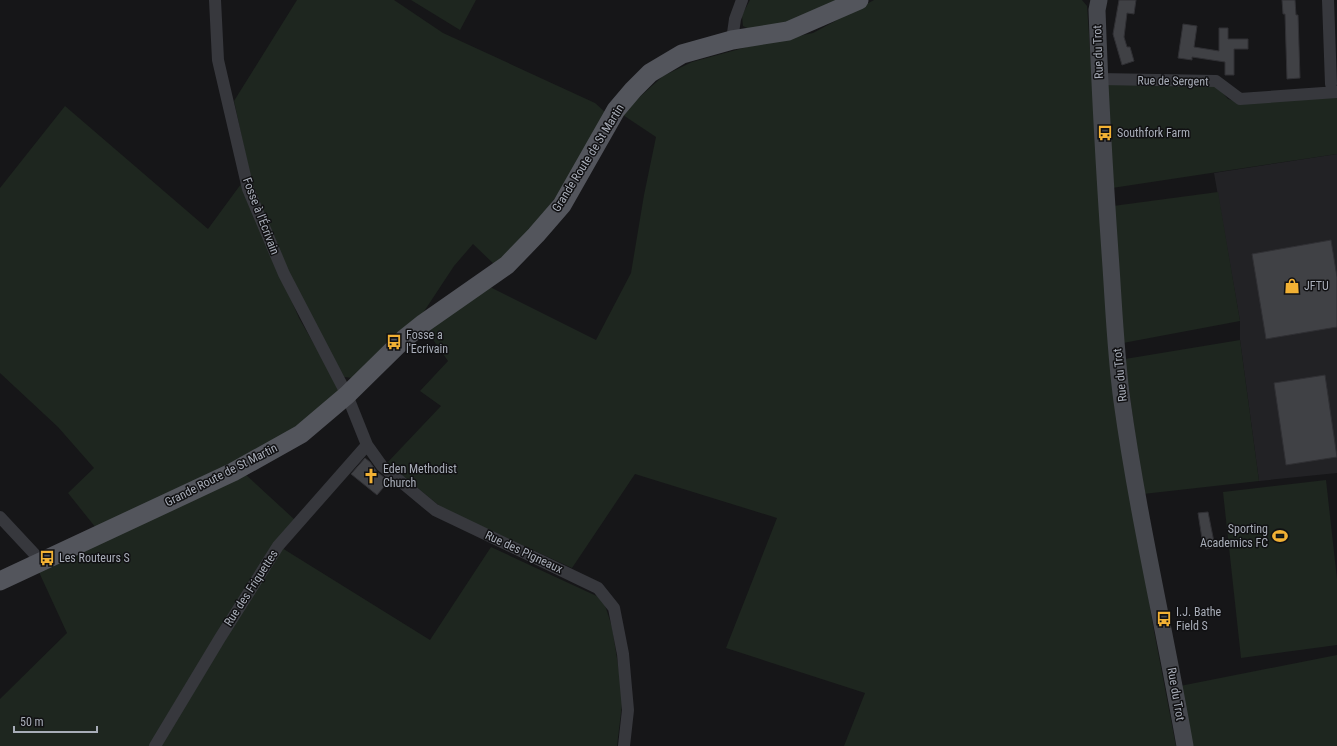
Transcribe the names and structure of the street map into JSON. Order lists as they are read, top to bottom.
{
  "streets": {
    "main road": ["Rue du Trot", "Grande Route de St Martin"],
    "street": [
      "Rue de Sergent",
      "Fosse à l'Écrivain",
      "Rue des Pigneaux",
      "Rue des Friquettes"
    ]
  },
  "crossings": [
    ["Rue du Trot", "Rue de Sergent"],
    ["Grande Route de St Martin", "Fosse à l'Écrivain"],
    ["Grande Route de St Martin", "Rue des Pigneaux"],
    ["Fosse à l'Écrivain", "Rue des Pigneaux"],
    ["Rue des Pigneaux", "Rue des Friquettes"]
  ],
  "places": {
    "bus stop": [
      "Southfork Farm",
      "Fosse a l'Ecrivain",
      "Les Routeurs S",
      "I.J. Bathe Field S"
    ],
    "shop": ["JFTU"],
    "church": ["Eden Methodist Church"],
    "sports": ["Sporting Academics FC"]
  },
  "scale_bar": "50 m"
}
